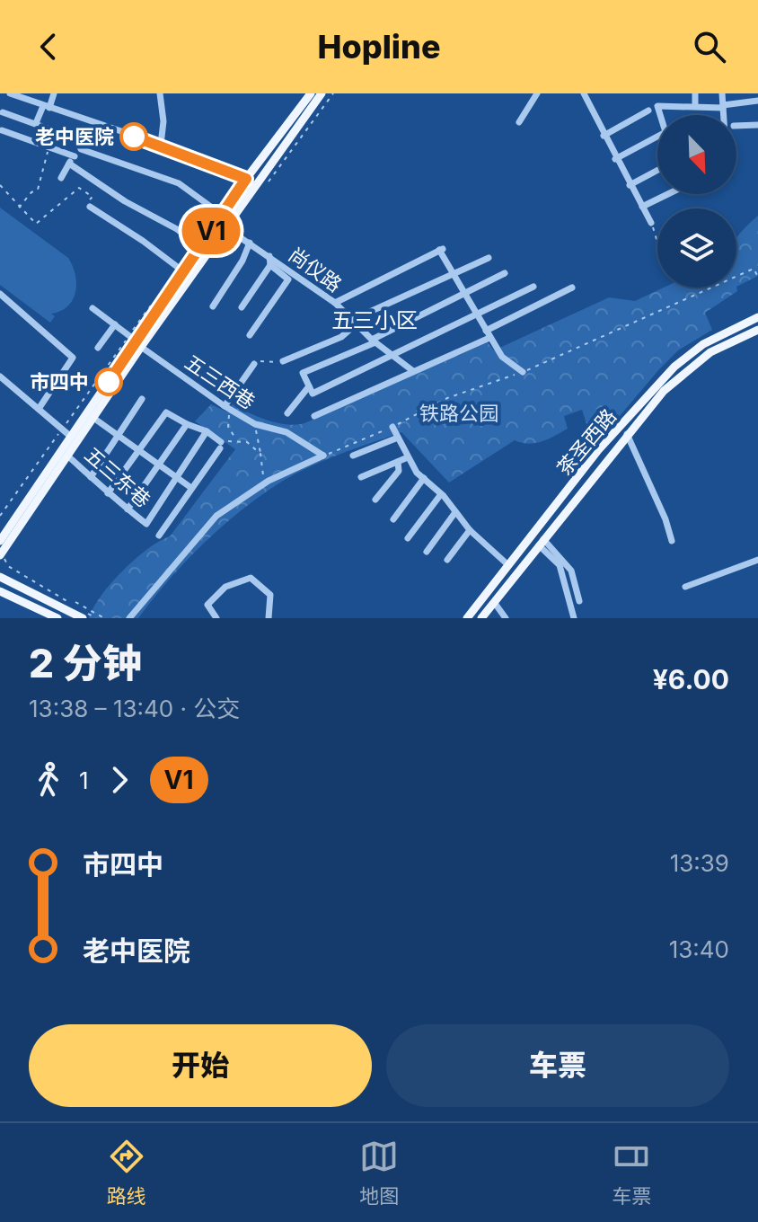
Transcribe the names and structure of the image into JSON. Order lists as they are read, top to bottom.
{
  "streets": {
    "main road": ["茶圣西路"],
    "street": ["尚仪路", "五三西巷", "五三东巷"]
  },
  "districts": ["五三小区"],
  "parks": ["铁路公园"],
  "places": ["老中医院", "市四中"],
  "lines": ["bus line V1"],
  "north": "bottom right",
  "page": {
    "header": "Hopline",
    "on_map": "V1",
    "heading": ["2 分钟", "13:38 – 13:40 · 公交", "¥6.00"],
    "legs": ["1", "V1"],
    "list": [
      {
        "name": "市四中",
        "value": "13:39"
      },
      {
        "name": "老中医院",
        "value": "13:40"
      }
    ],
    "buttons": ["开始", "车票"],
    "tabs": ["路线", "地图", "车票"]
  }
}
